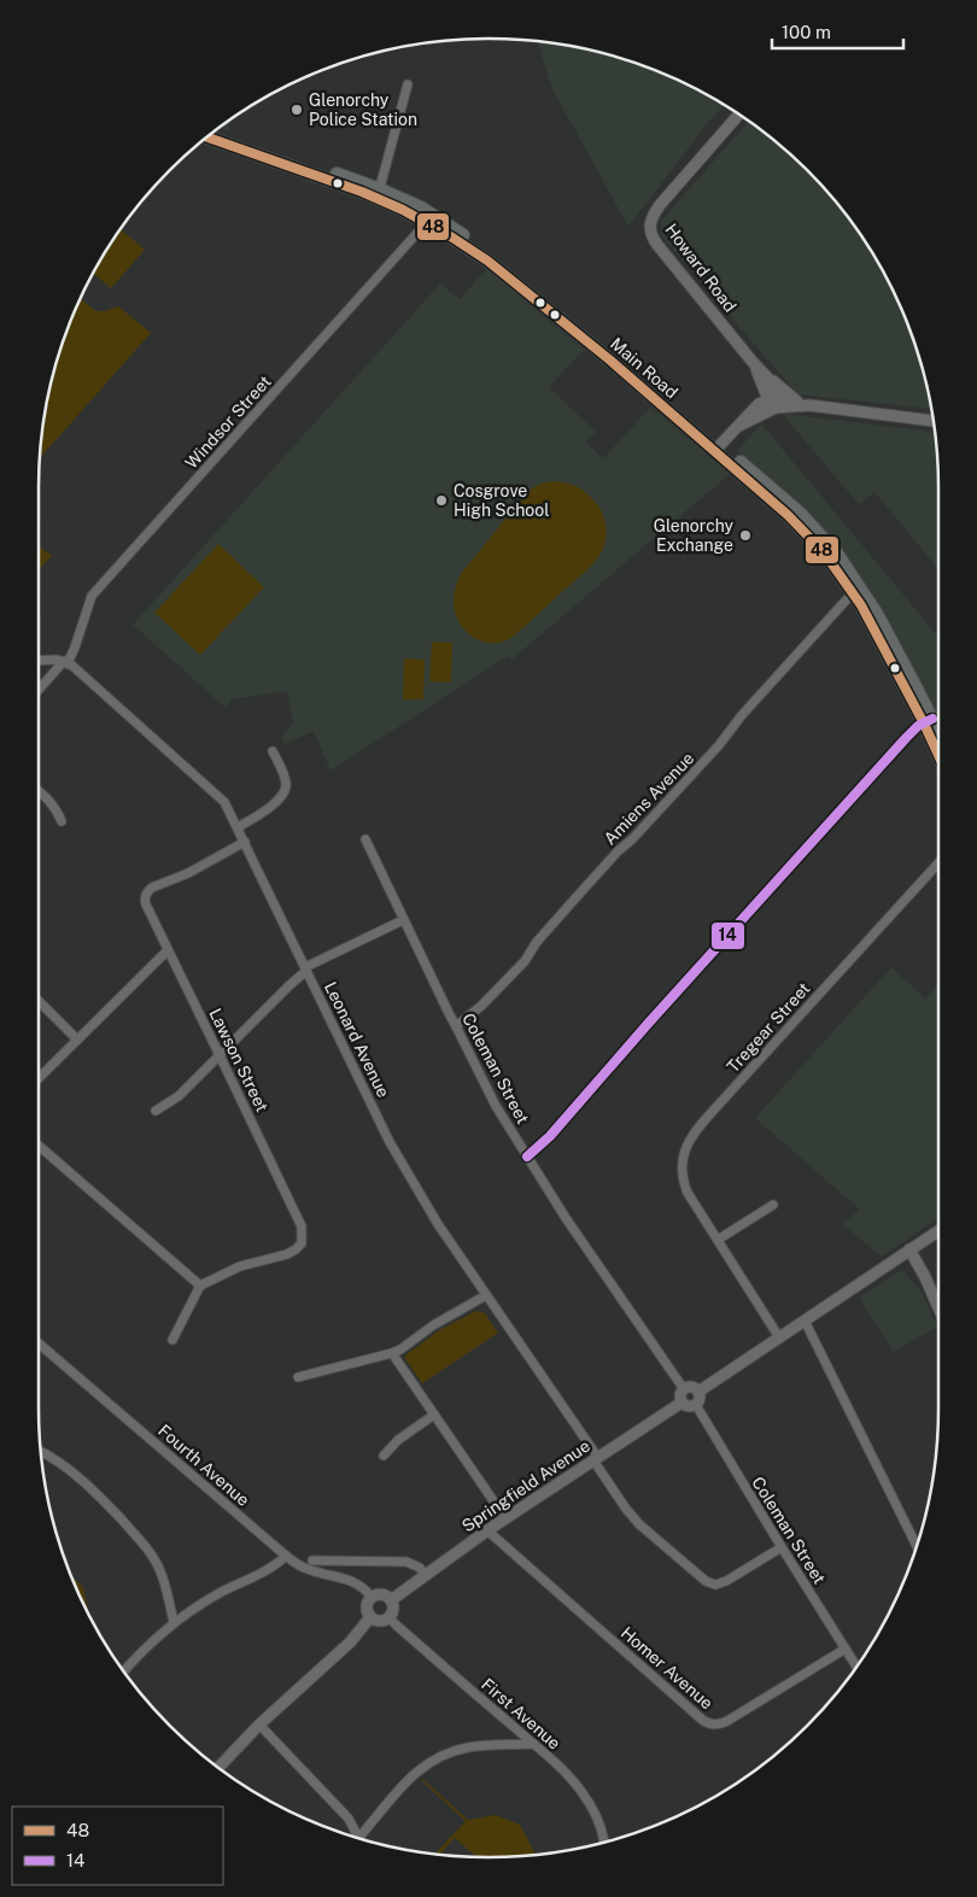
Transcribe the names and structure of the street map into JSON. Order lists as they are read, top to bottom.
{
  "streets": {
    "main road": ["Main Road"],
    "street": [
      "Howard Road",
      "Windsor Street",
      "Amiens Avenue",
      "Tregear Street",
      "Leonard Avenue",
      "Lawson Street",
      "Coleman Street",
      "Fourth Avenue",
      "Springfield Avenue",
      "Homer Avenue",
      "First Avenue"
    ]
  },
  "crossings": [
    ["Main Road", "Windsor Street"],
    ["Main Road", "Amiens Avenue"],
    ["Windsor Street", "Leonard Avenue"],
    ["Amiens Avenue", "Coleman Street"],
    ["Leonard Avenue", "Lawson Street"],
    ["Leonard Avenue", "Coleman Street"],
    ["Leonard Avenue", "Springfield Avenue"],
    ["Coleman Street", "Springfield Avenue"],
    ["Coleman Street", "Homer Avenue"],
    ["Fourth Avenue", "Springfield Avenue"],
    ["Fourth Avenue", "First Avenue"],
    ["Springfield Avenue", "Homer Avenue"],
    ["Springfield Avenue", "First Avenue"]
  ],
  "places": ["Glenorchy Police Station", "Cosgrove High School", "Glenorchy Exchange"],
  "lines": ["transit line 48", "transit line 14"],
  "legend": ["48", "14"],
  "scale_bar": "100 m"
}
